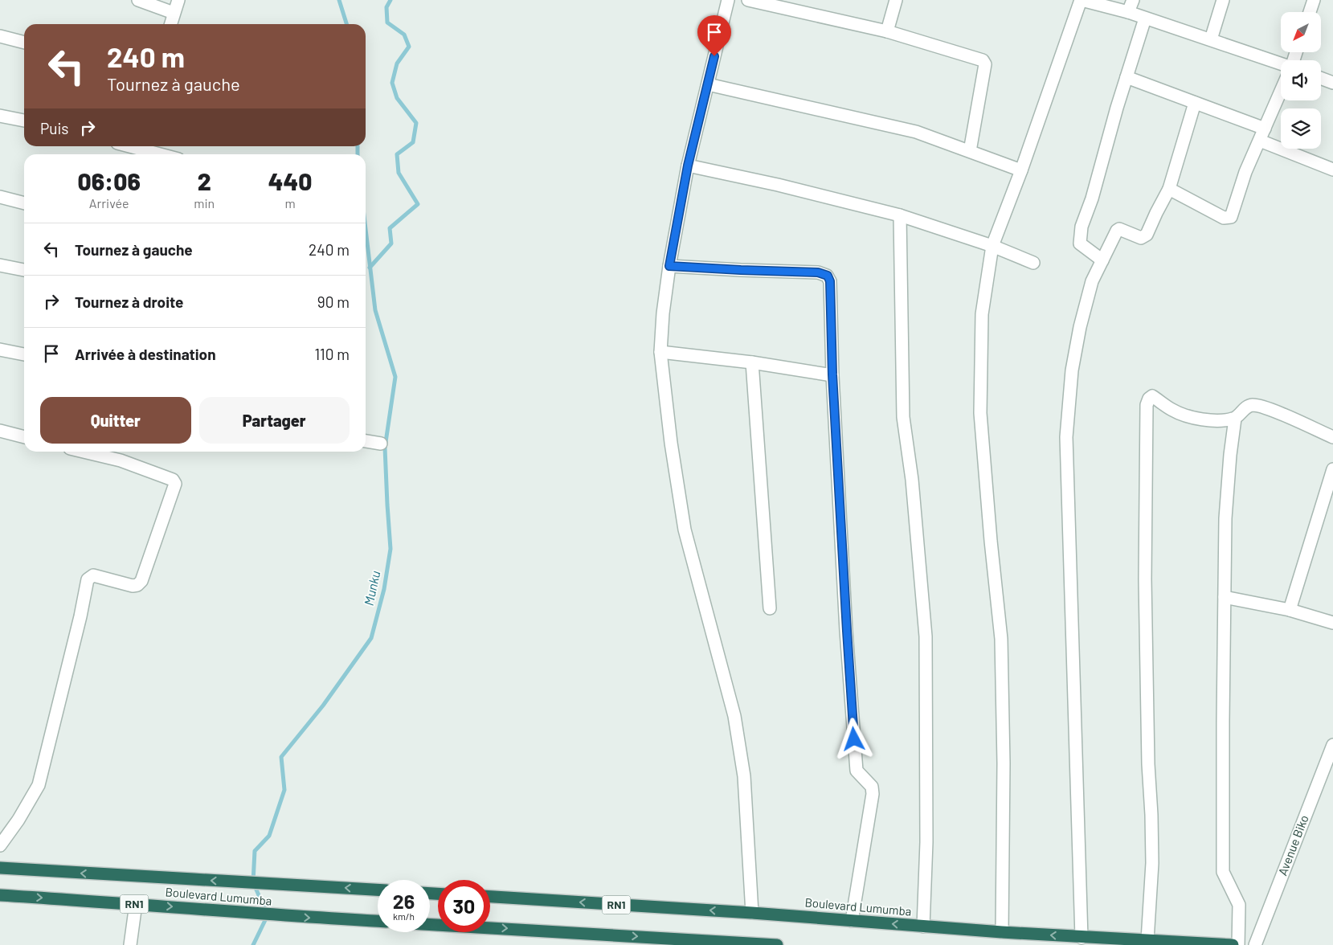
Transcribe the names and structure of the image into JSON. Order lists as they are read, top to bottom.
{
  "streets": {
    "highway": ["Boulevard Lumumba", "RN1"],
    "street": ["Avenue Biko"]
  },
  "water": ["Munku"],
  "north": "bottom left",
  "page": {
    "turn": ["240 m", "Tournez à gauche"],
    "then": "Puis",
    "eta": [
      "06:06",
      "Arrivée",
      "2",
      "min",
      "440",
      "m"
    ],
    "list": [
      {
        "name": "Tournez à gauche",
        "value": "240 m"
      },
      {
        "name": "Tournez à droite",
        "value": "90 m"
      },
      {
        "name": "Arrivée à destination",
        "value": "110 m"
      }
    ],
    "buttons": ["Quitter", "Partager"],
    "speed": "26 km/h",
    "limit": "30"
  }
}
